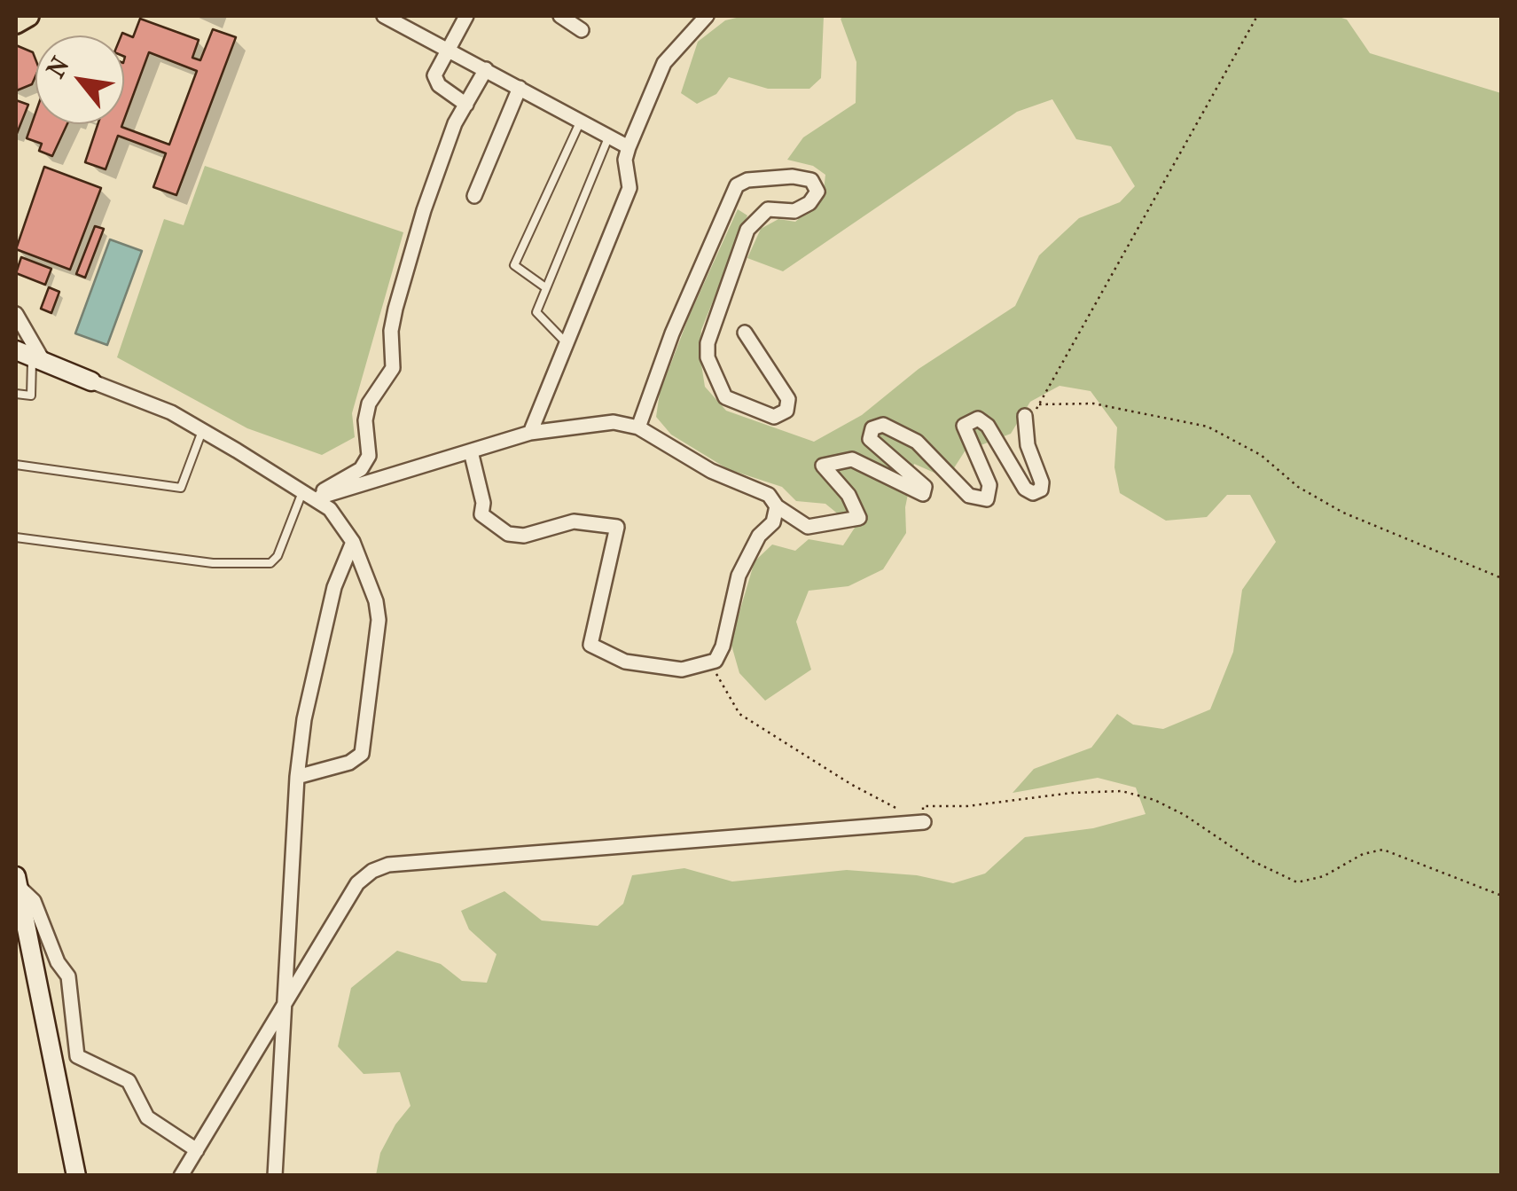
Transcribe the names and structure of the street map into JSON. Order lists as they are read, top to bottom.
{
  "north": "top left"
}
